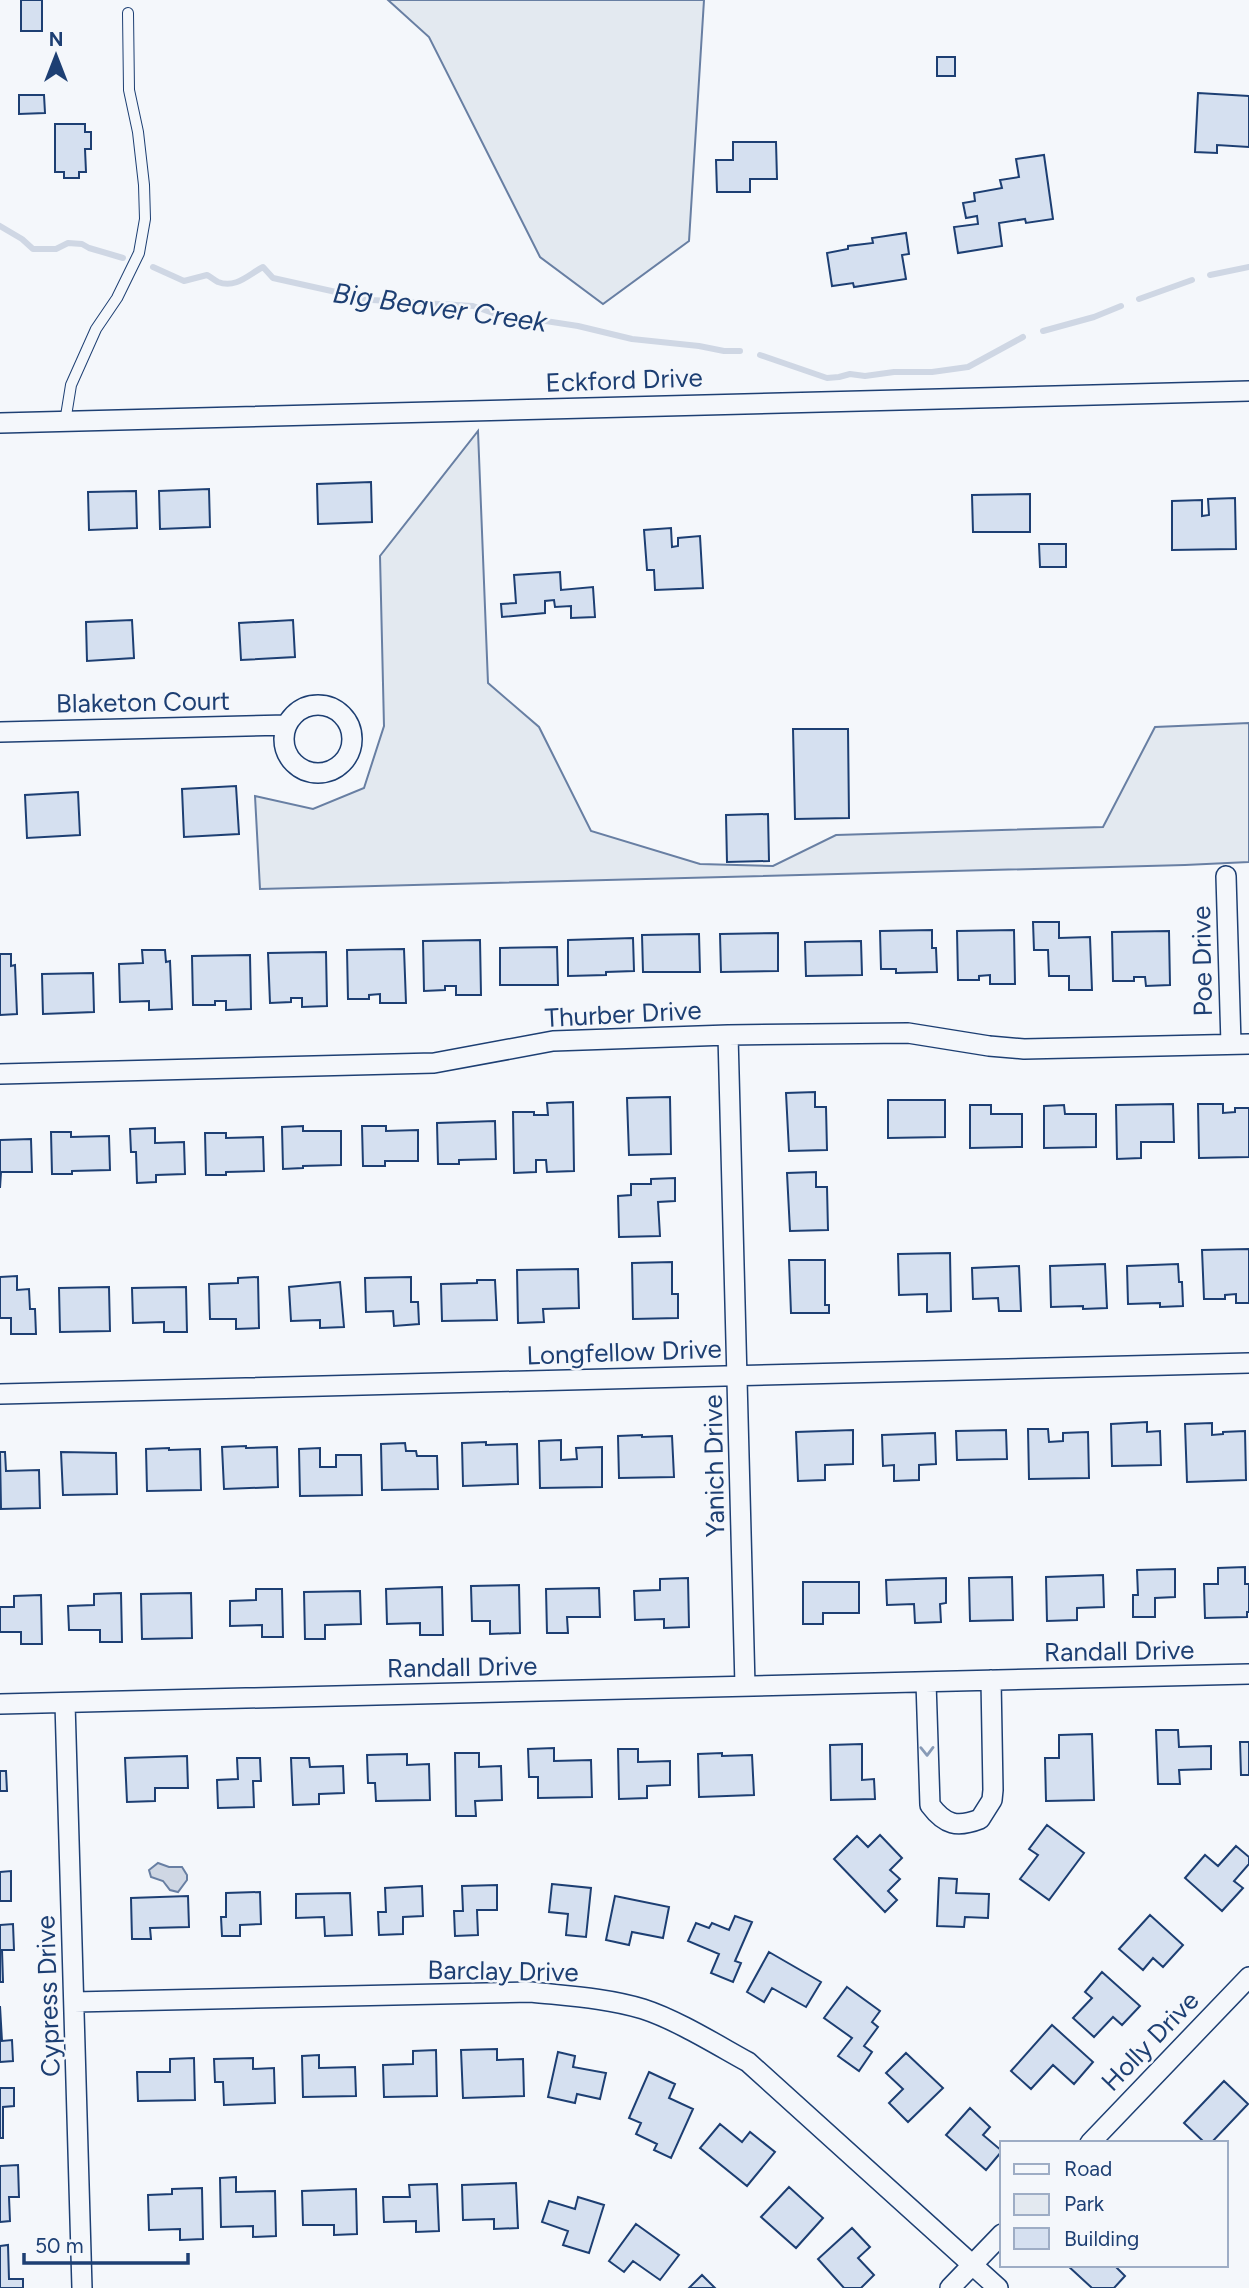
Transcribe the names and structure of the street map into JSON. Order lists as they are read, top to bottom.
{
  "streets": {
    "street": [
      "Eckford Drive",
      "Blaketon Court",
      "Poe Drive",
      "Thurber Drive",
      "Longfellow Drive",
      "Yanich Drive",
      "Randall Drive",
      "Barclay Drive",
      "Cypress Drive",
      "Holly Drive"
    ]
  },
  "crossings": [
    ["Poe Drive", "Thurber Drive"],
    ["Thurber Drive", "Yanich Drive"],
    ["Longfellow Drive", "Yanich Drive"],
    ["Yanich Drive", "Randall Drive"],
    ["Randall Drive", "Cypress Drive"],
    ["Barclay Drive", "Cypress Drive"]
  ],
  "water": ["Big Beaver Creek"],
  "legend": ["Road", "Park", "Building"],
  "scale_bar": "50 m",
  "north": "top"
}
